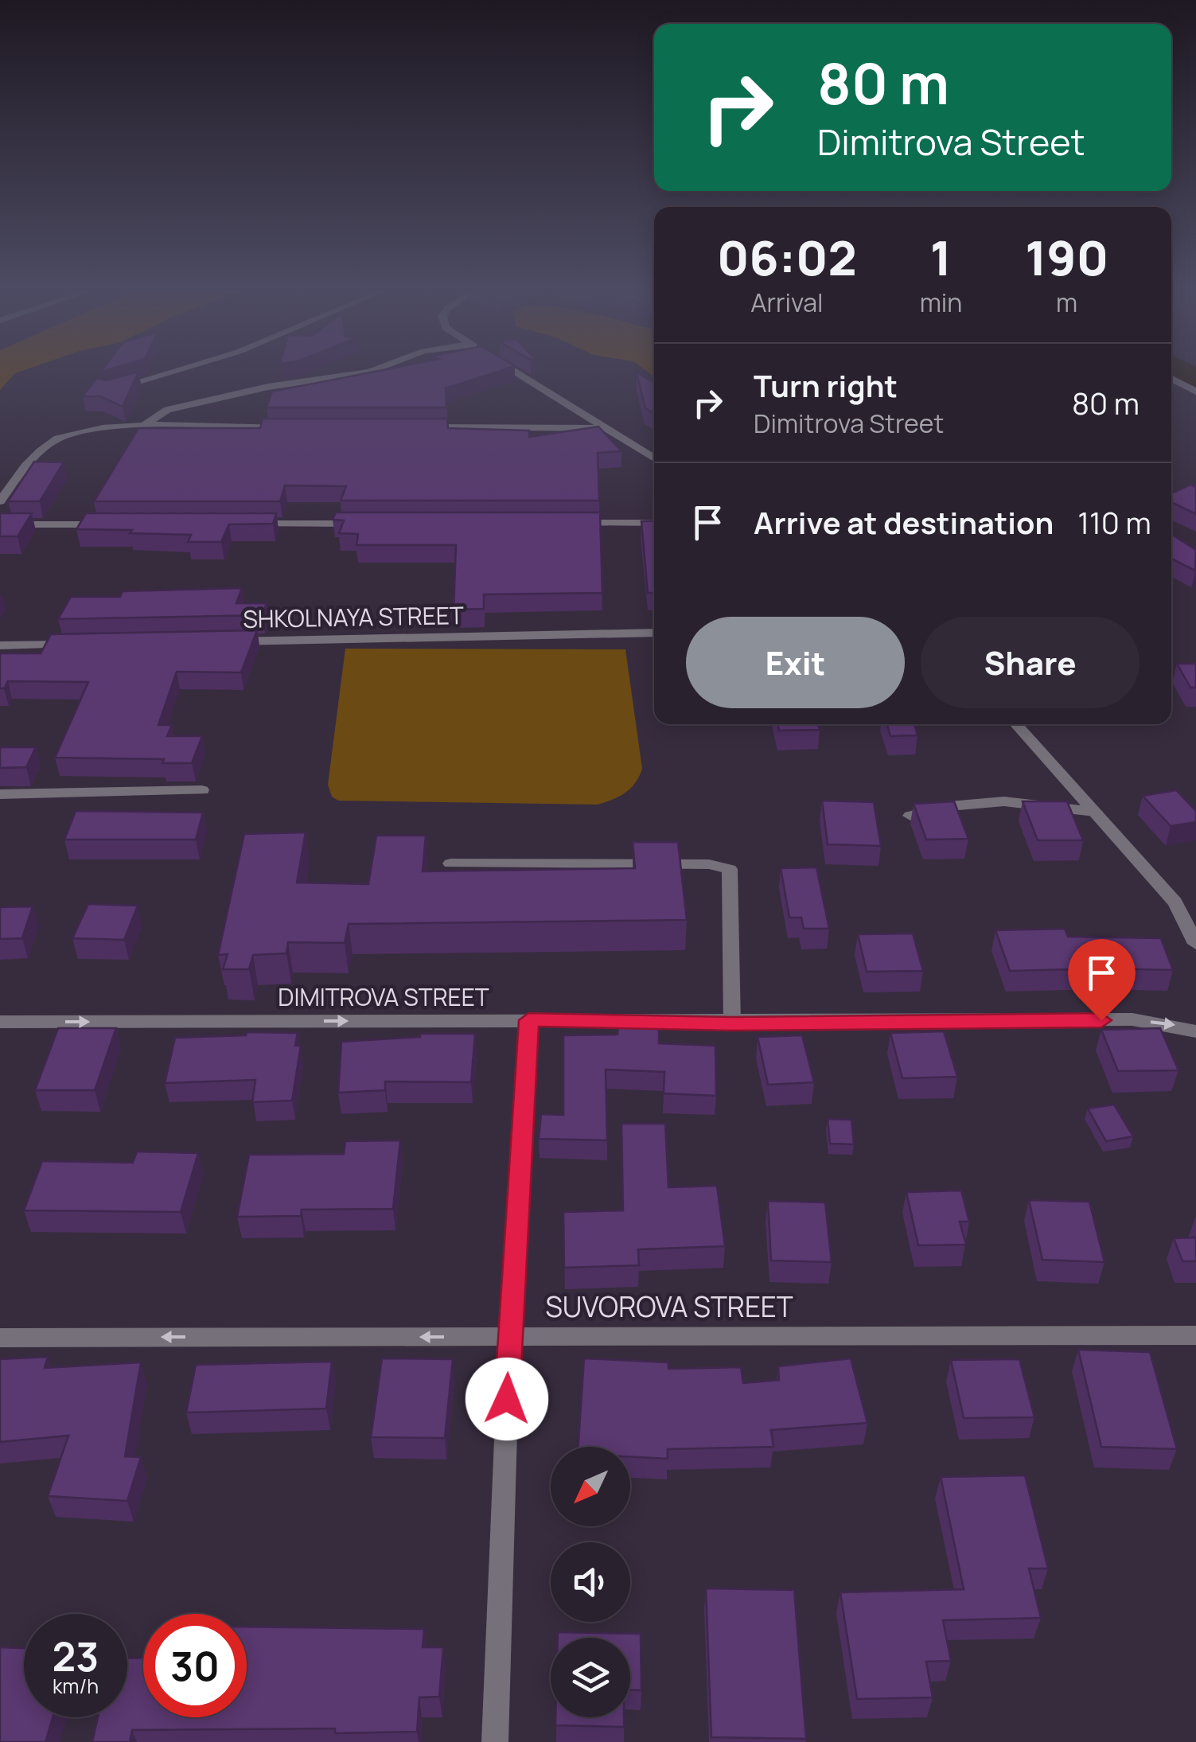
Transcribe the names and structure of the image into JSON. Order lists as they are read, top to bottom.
{
  "streets": {
    "street": ["SHKOLNAYA STREET", "DIMITROVA STREET", "SUVOROVA STREET"]
  },
  "one_way": ["DIMITROVA STREET", "SUVOROVA STREET"],
  "north": "bottom left",
  "page": {
    "turn": ["80 m", "Dimitrova Street"],
    "eta": [
      "06:02",
      "Arrival",
      "1",
      "min",
      "190",
      "m"
    ],
    "list": [
      {
        "name": "Turn right",
        "note": "Dimitrova Street",
        "value": "80 m"
      },
      {
        "name": "Arrive at destination",
        "value": "110 m"
      }
    ],
    "buttons": ["Exit", "Share"],
    "speed": "23 km/h",
    "limit": "30"
  }
}
